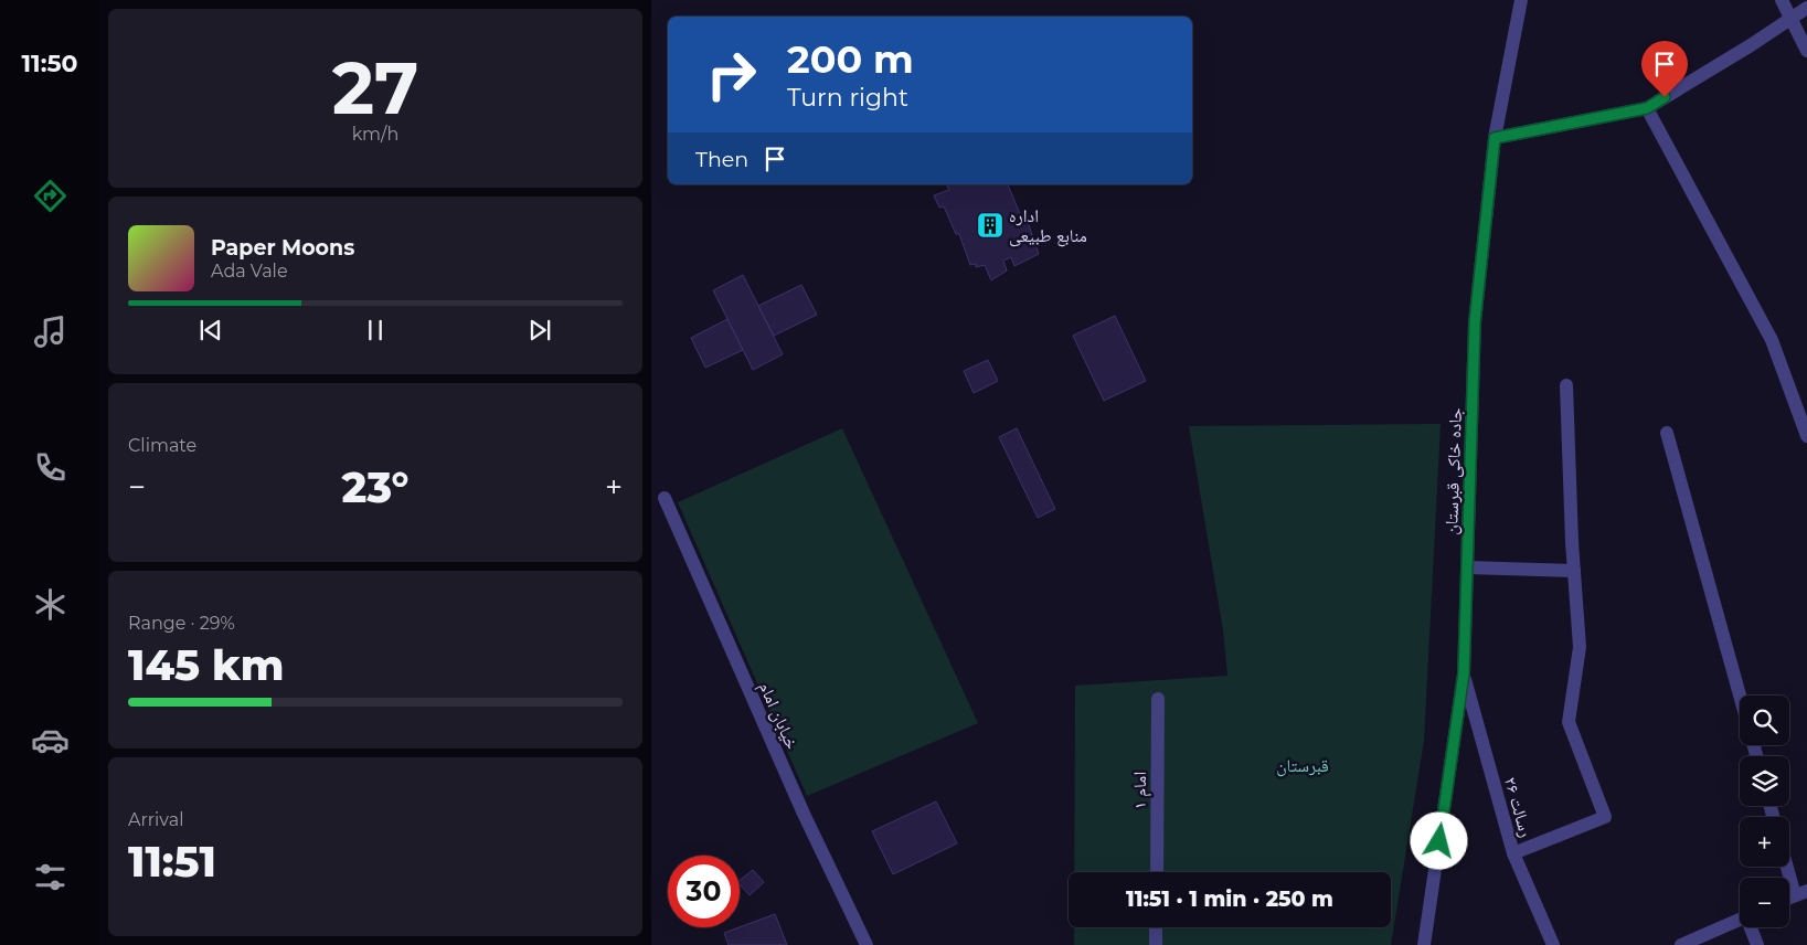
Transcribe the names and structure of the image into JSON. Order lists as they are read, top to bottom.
{
  "streets": {
    "street": [
      "جاده خاکی قبرستان",
      "خیابان امام",
      "امام ۱",
      "رسالت ۲۶"
    ]
  },
  "crossings": [
    ["جاده خاکی قبرستان", "رسالت ۲۶"]
  ],
  "parks": ["قبرستان"],
  "places": {
    "building": ["اداره منابع طبیعی"]
  },
  "page": {
    "tabs": "11:50",
    "tile": [
      ["27", "km/h"],
      "Climate",
      ["Range · 29%", "145 km"],
      ["Arrival", "11:51"]
    ],
    "turn": ["200 m", "Turn right"],
    "then": "Then",
    "song": ["Paper Moons", "Ada Vale"],
    "heat": ["−", "23°", "+"],
    "map_buttons": ["+", "−"],
    "limit": "30",
    "trip": "11:51 · 1 min · 250 m"
  }
}
